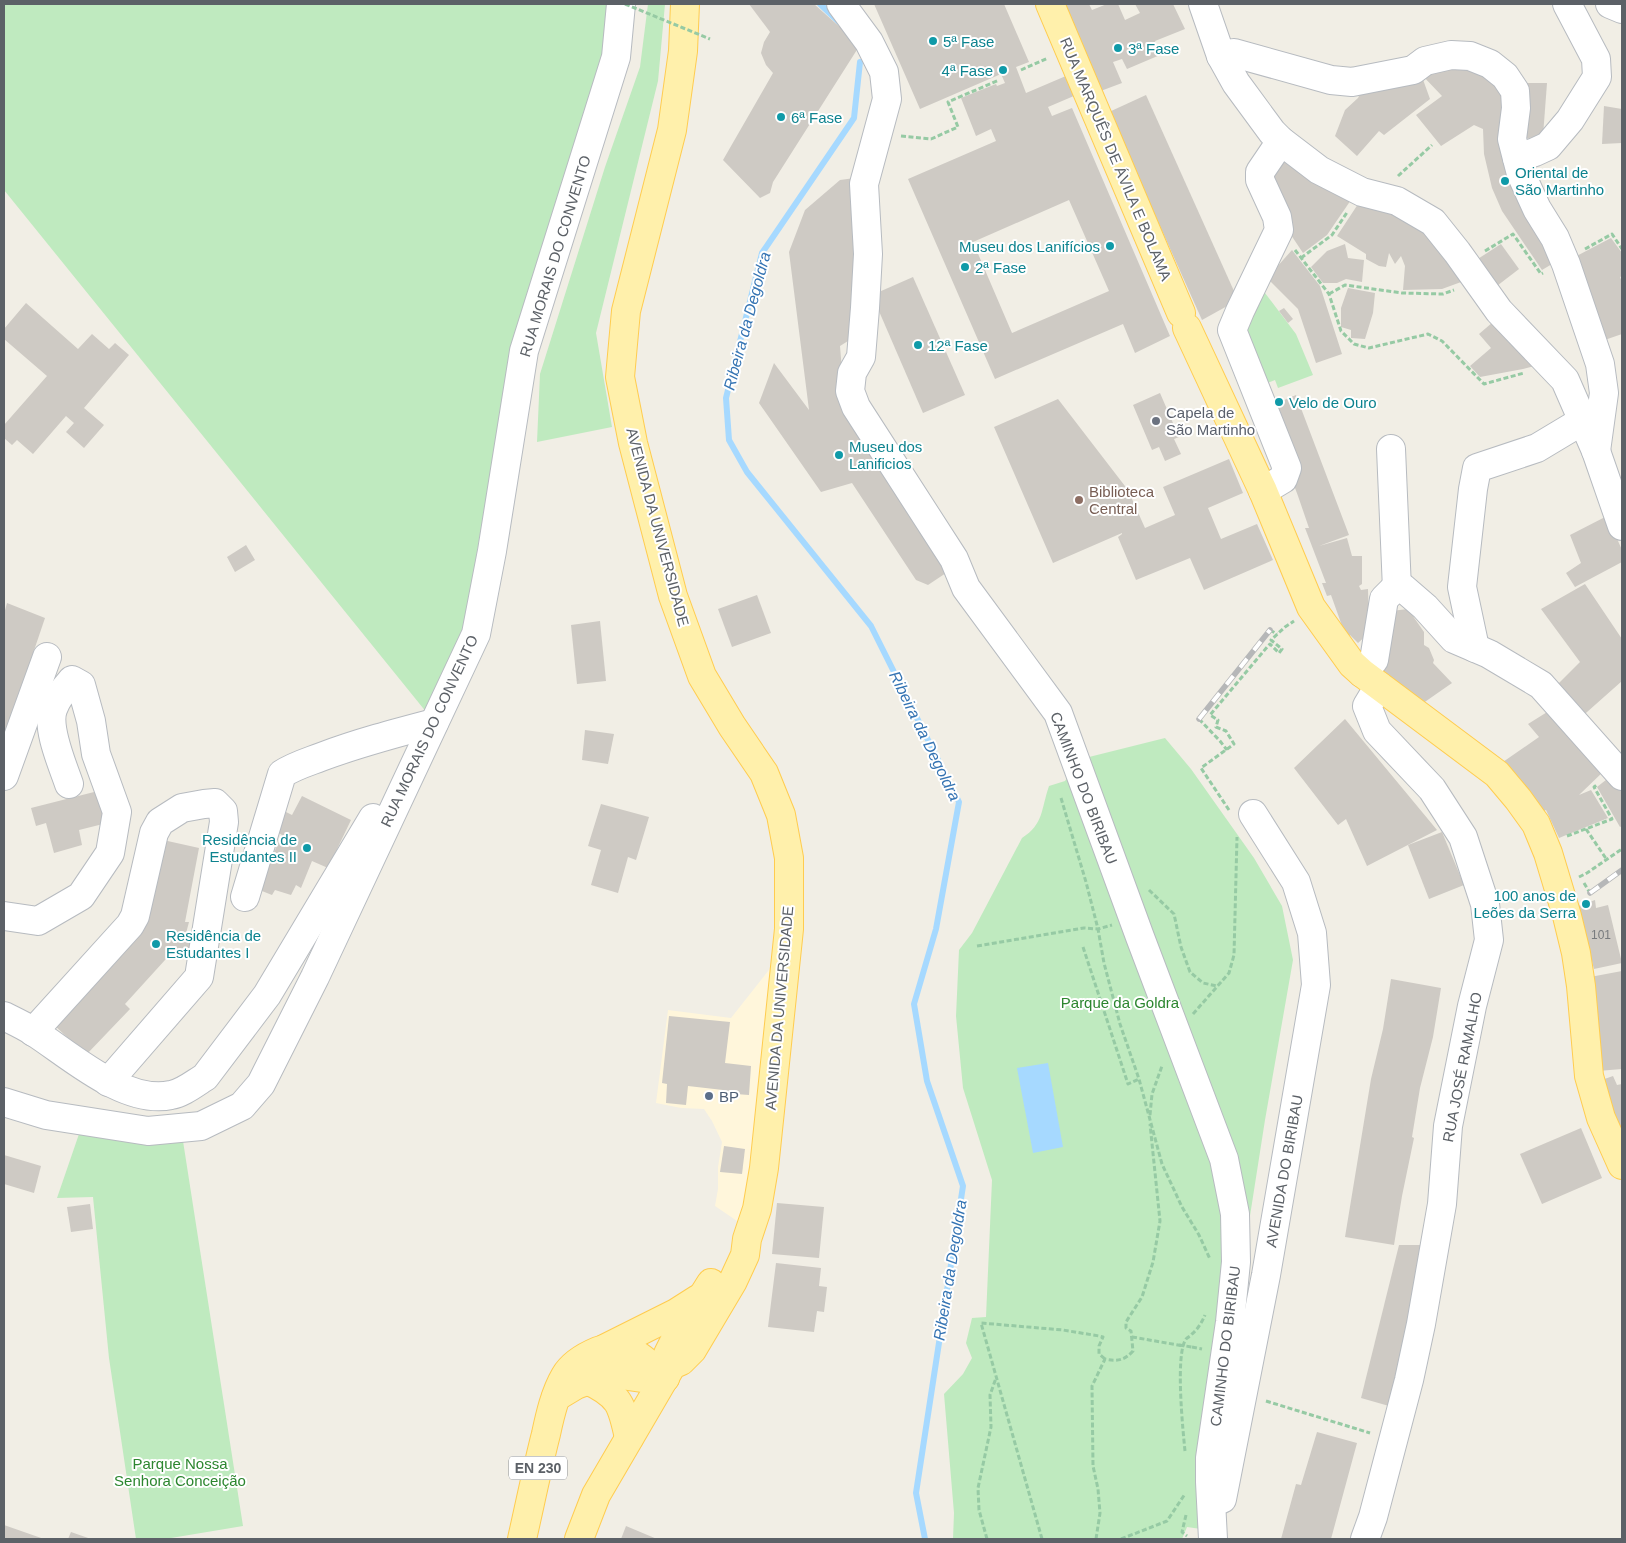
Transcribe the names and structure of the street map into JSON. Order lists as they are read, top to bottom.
{
  "streets": {
    "main road": ["RUA MARQUÊS DE ÁVILA E BOLAMA", "AVENIDA DA UNIVERSIDADE", "EN 230"],
    "street": [
      "RUA MORAIS DO CONVENTO",
      "CAMINHO DO BIRIBAU",
      "RUA JOSÉ RAMALHO",
      "AVENIDA DO BIRIBAU"
    ]
  },
  "crossings": [
    ["RUA MARQUÊS DE ÁVILA E BOLAMA", "RUA JOSÉ RAMALHO"],
    ["AVENIDA DA UNIVERSIDADE", "EN 230"]
  ],
  "water": ["Ribeira da Degoldra"],
  "parks": ["Parque da Goldra", "Parque Nossa Senhora Conceição"],
  "places": [
    "5ª Fase",
    "3ª Fase",
    "4ª Fase",
    "6ª Fase",
    "Oriental de São Martinho",
    "Museu dos Lanifícios",
    "2ª Fase",
    "12ª Fase",
    "Velo de Ouro",
    "Capela de São Martinho",
    "Museu dos Lanificios",
    "Biblioteca Central",
    "Residência de Estudantes II",
    "100 anos de Leões da Serra",
    "Residência de Estudantes I",
    "BP"
  ],
  "house_numbers": ["101"]
}
